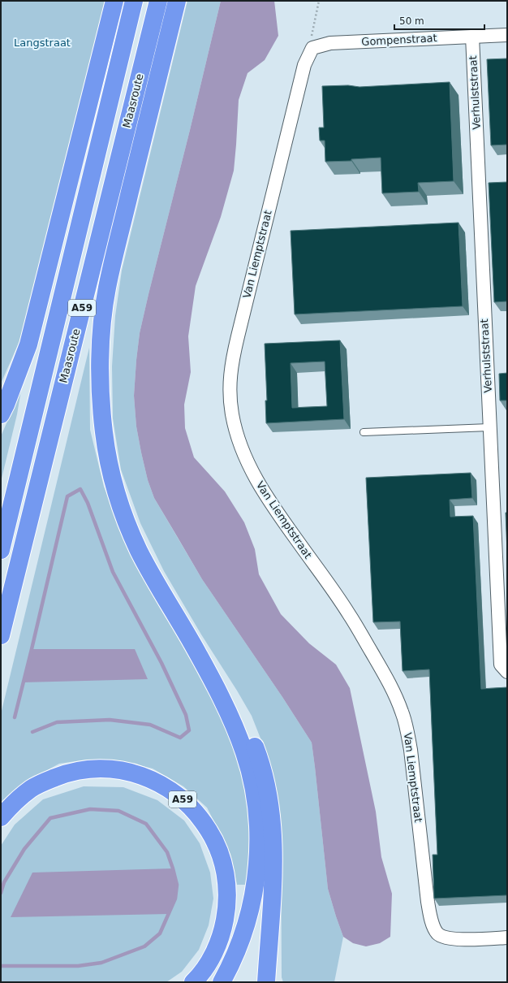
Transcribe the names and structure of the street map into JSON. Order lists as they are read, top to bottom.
{
  "streets": {
    "highway": ["Maasroute", "A59"],
    "street": ["Gompenstraat", "Verhulststraat", "Van Liemptstraat"]
  },
  "crossings": [
    ["Gompenstraat", "Verhulststraat"],
    ["Gompenstraat", "Van Liemptstraat"]
  ],
  "parks": ["Langstraat"],
  "scale_bar": "50 m"
}
